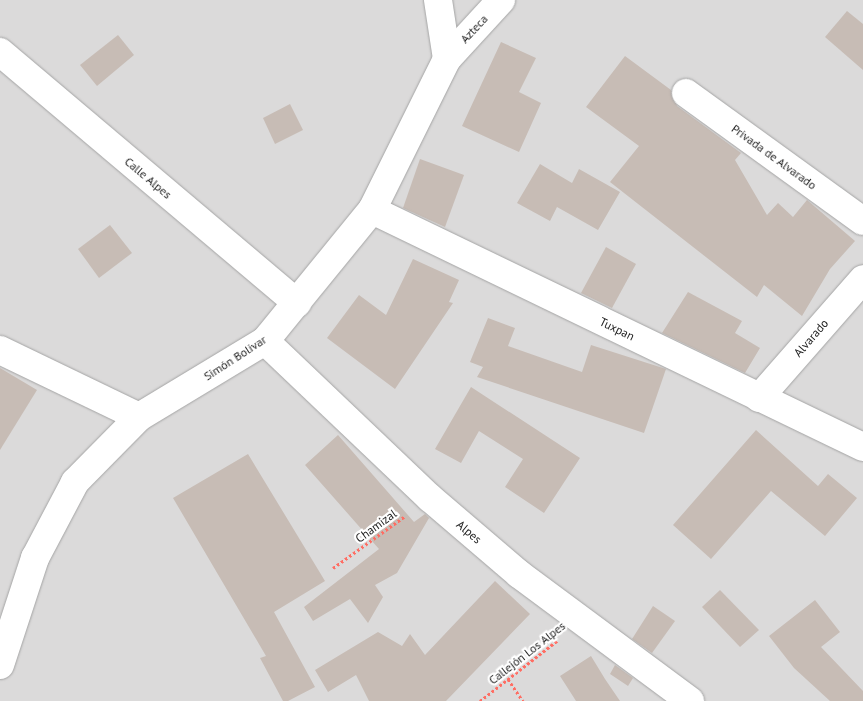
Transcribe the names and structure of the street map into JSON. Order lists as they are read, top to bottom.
{
  "streets": {
    "street": [
      "Azteca",
      "Privada de Alvarado",
      "Calle Alpes",
      "Tuxpan",
      "Alvarado",
      "Simón Bolivar",
      "Alpes"
    ],
    "path": ["Chamizal", "Callejón Los Alpes"]
  },
  "crossings": [
    ["Azteca", "Simón Bolivar"],
    ["Calle Alpes", "Simón Bolivar"],
    ["Tuxpan", "Alvarado"],
    ["Tuxpan", "Simón Bolivar"],
    ["Simón Bolivar", "Alpes"],
    ["Chamizal", "Alpes"],
    ["Alpes", "Callejón Los Alpes"]
  ]
}
